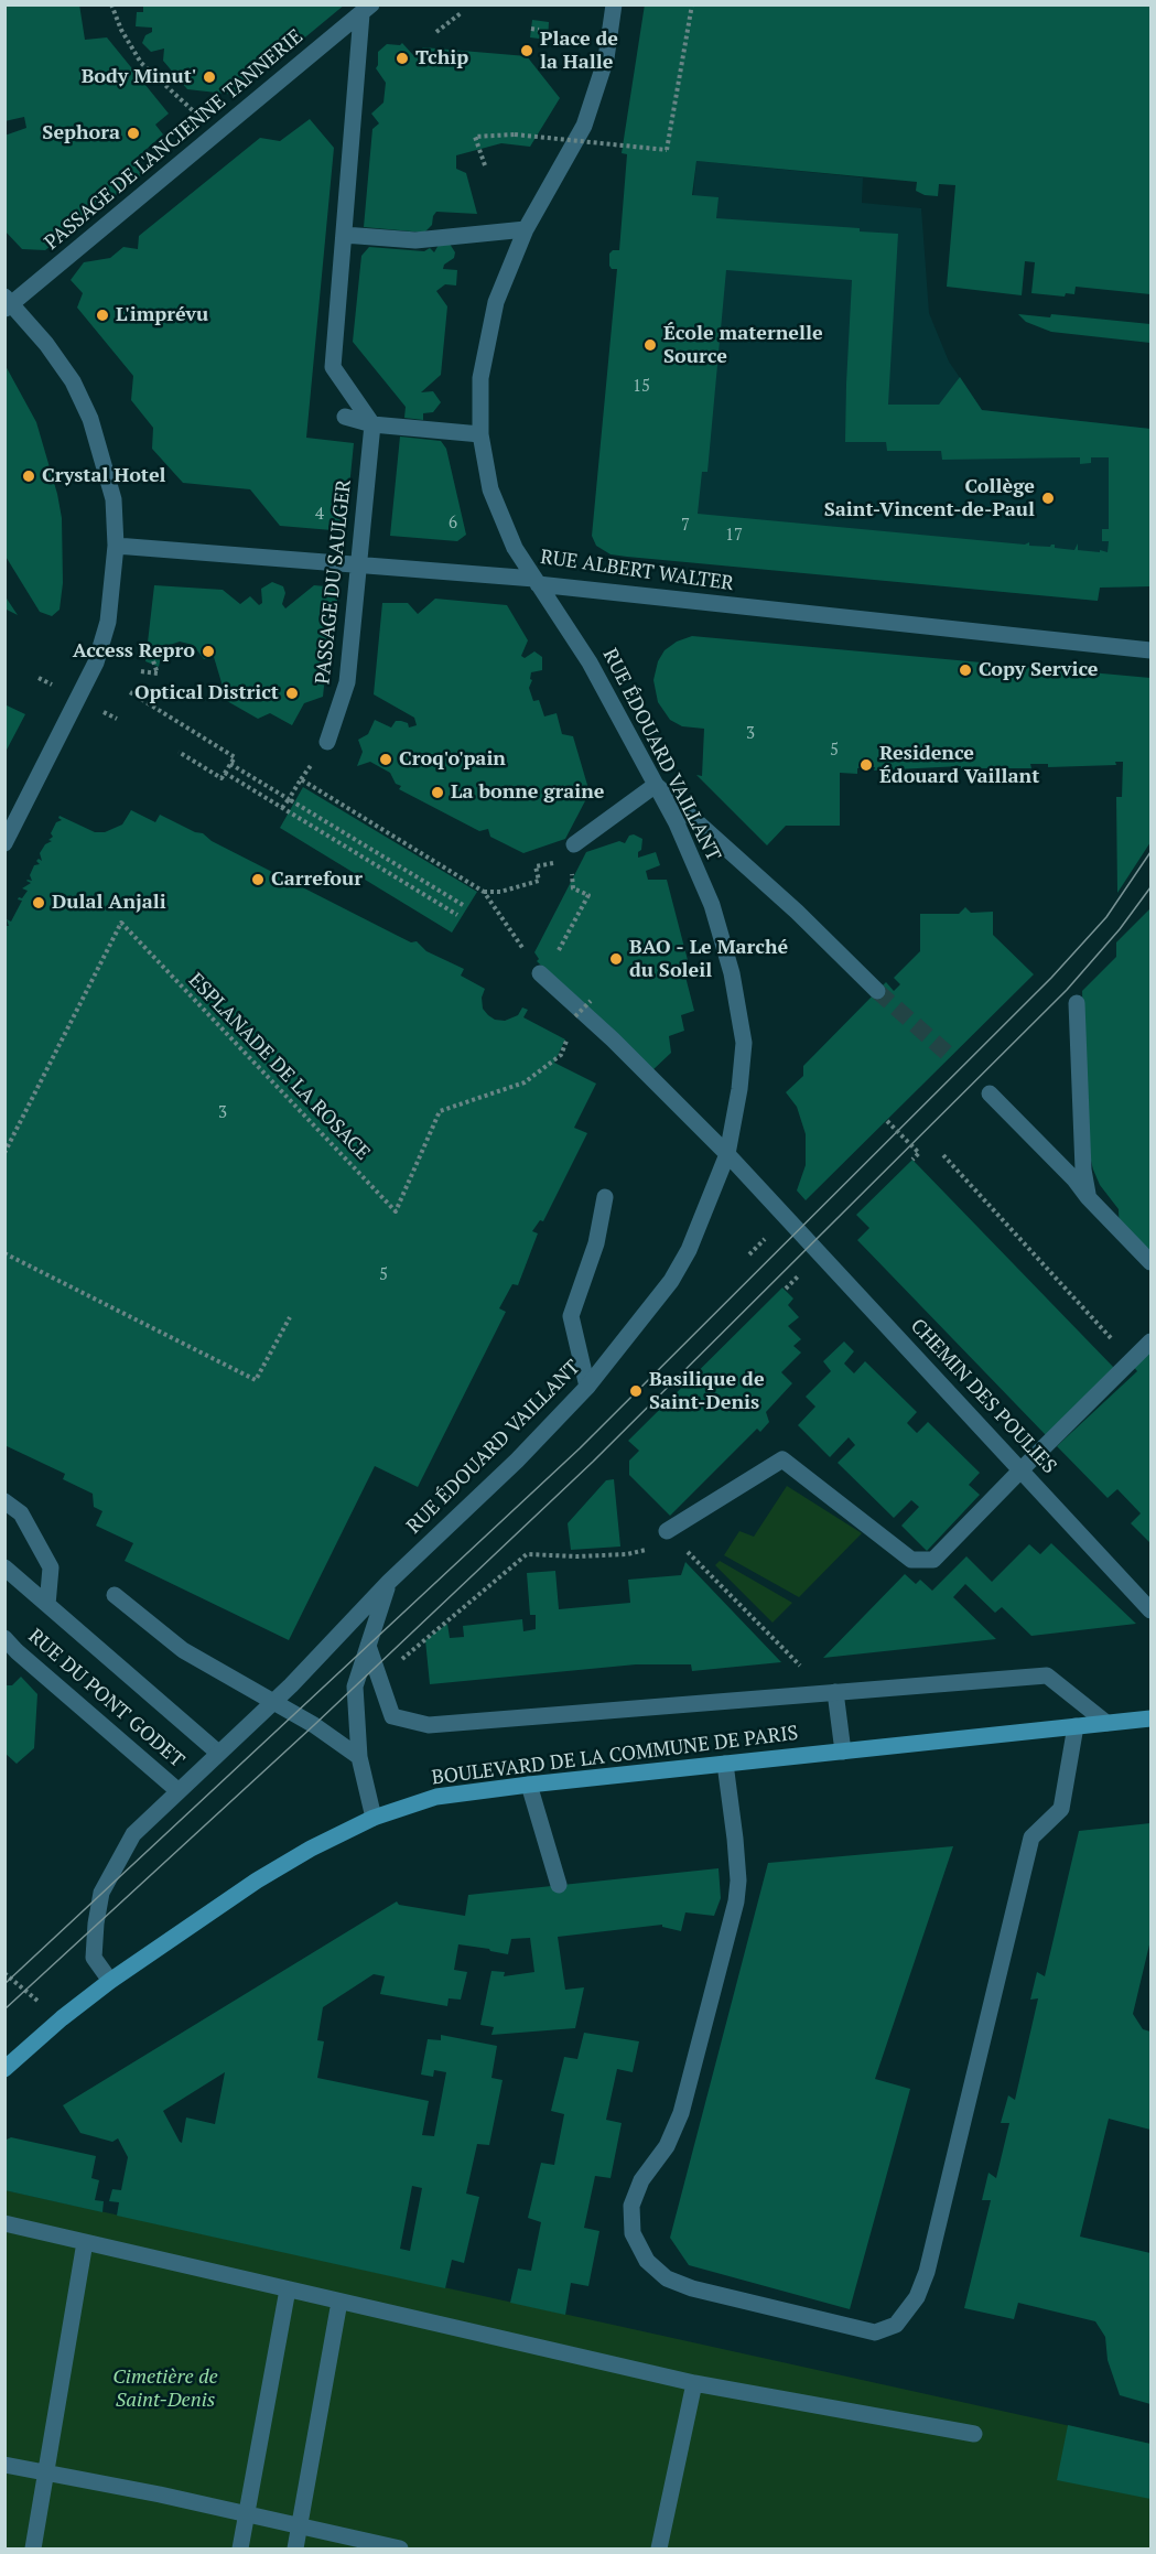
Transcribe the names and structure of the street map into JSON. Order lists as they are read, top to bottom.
{
  "streets": {
    "street": [
      "PASSAGE DE L'ANCIENNE TANNERIE",
      "RUE ALBERT WALTER",
      "PASSAGE DU SAULGER",
      "RUE ÉDOUARD VAILLANT",
      "CHEMIN DES POULIES",
      "RUE DU PONT GODET",
      "BOULEVARD DE LA COMMUNE DE PARIS"
    ],
    "path": ["ESPLANADE DE LA ROSACE"]
  },
  "crossings": [
    ["RUE ALBERT WALTER", "PASSAGE DU SAULGER"],
    ["RUE ALBERT WALTER", "RUE ÉDOUARD VAILLANT"],
    ["RUE ÉDOUARD VAILLANT", "CHEMIN DES POULIES"],
    ["RUE ÉDOUARD VAILLANT", "RUE DU PONT GODET"],
    ["RUE ÉDOUARD VAILLANT", "BOULEVARD DE LA COMMUNE DE PARIS"]
  ],
  "parks": ["Cimetière de Saint-Denis"],
  "places": [
    "Place de la Halle",
    "Tchip",
    "Body Minut'",
    "Sephora",
    "L'imprévu",
    "École maternelle Source",
    "Crystal Hotel",
    "Collège Saint-Vincent-de-Paul",
    "Access Repro",
    "Copy Service",
    "Optical District",
    "Croq'o'pain",
    "Residence Édouard Vaillant",
    "La bonne graine",
    "Carrefour",
    "Dulal Anjali",
    "BAO - Le Marché du Soleil",
    "Basilique de Saint-Denis"
  ],
  "house_numbers": [
    "15",
    "4",
    "6",
    "7",
    "17",
    "3",
    "5",
    "3",
    "5"
  ]
}
